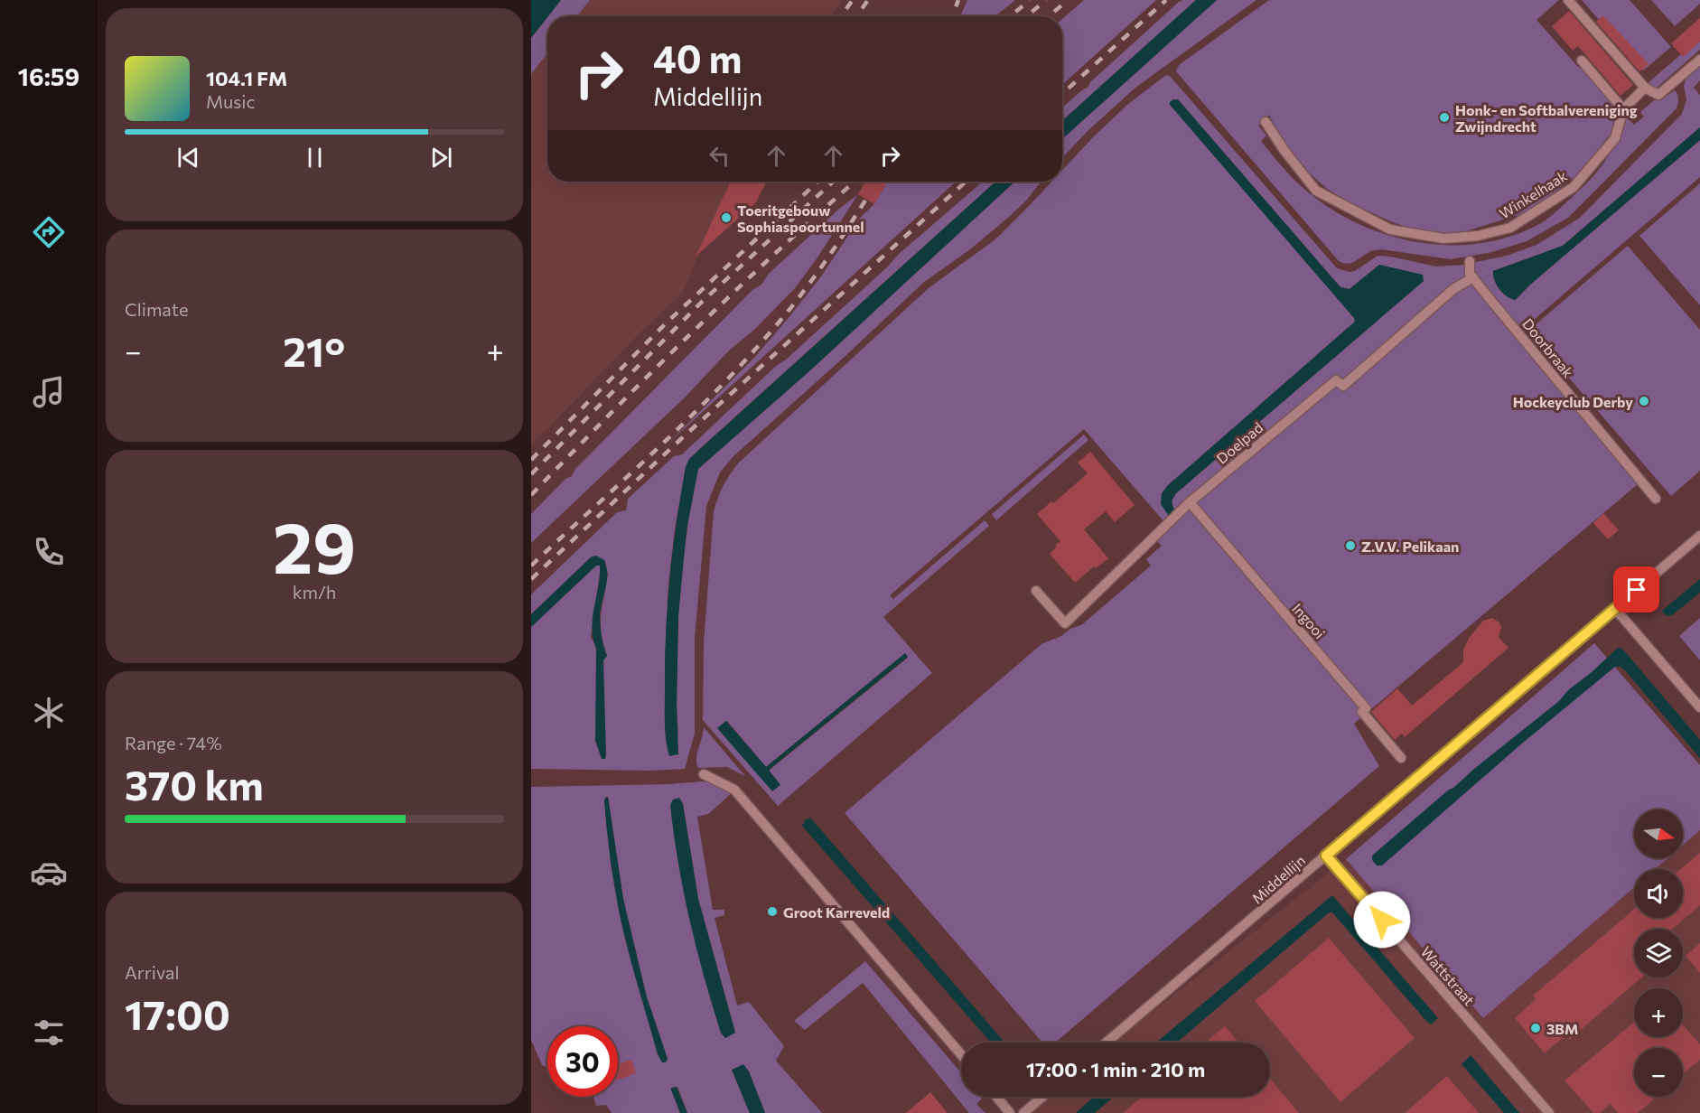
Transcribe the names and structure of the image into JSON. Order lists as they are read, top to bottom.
{
  "streets": {
    "street": [
      "Winkelhaak",
      "Doorbraak",
      "Doelpad",
      "Ingooi",
      "Middellijn",
      "Wattstraat"
    ]
  },
  "crossings": [
    ["Doorbraak", "Doelpad"],
    ["Doelpad", "Ingooi"],
    ["Middellijn", "Wattstraat"]
  ],
  "places": [
    "Honk- en Softbalvereniging Zwijndrecht",
    "Toeritgebouw Sophiaspoortunnel",
    "Hockeyclub Derby",
    "Z.V.V. Pelikaan",
    "Groot Karreveld",
    "3BM"
  ],
  "north": "right",
  "page": {
    "tabs": "16:59",
    "turn": ["40 m", "Middellijn"],
    "song": ["104.1 FM", "Music"],
    "tile": [
      "Climate",
      ["29", "km/h"],
      ["Range · 74%", "370 km"],
      ["Arrival", "17:00"]
    ],
    "heat": ["−", "21°", "+"],
    "map_buttons": ["+", "−"],
    "limit": "30",
    "trip": "17:00 · 1 min · 210 m"
  }
}
